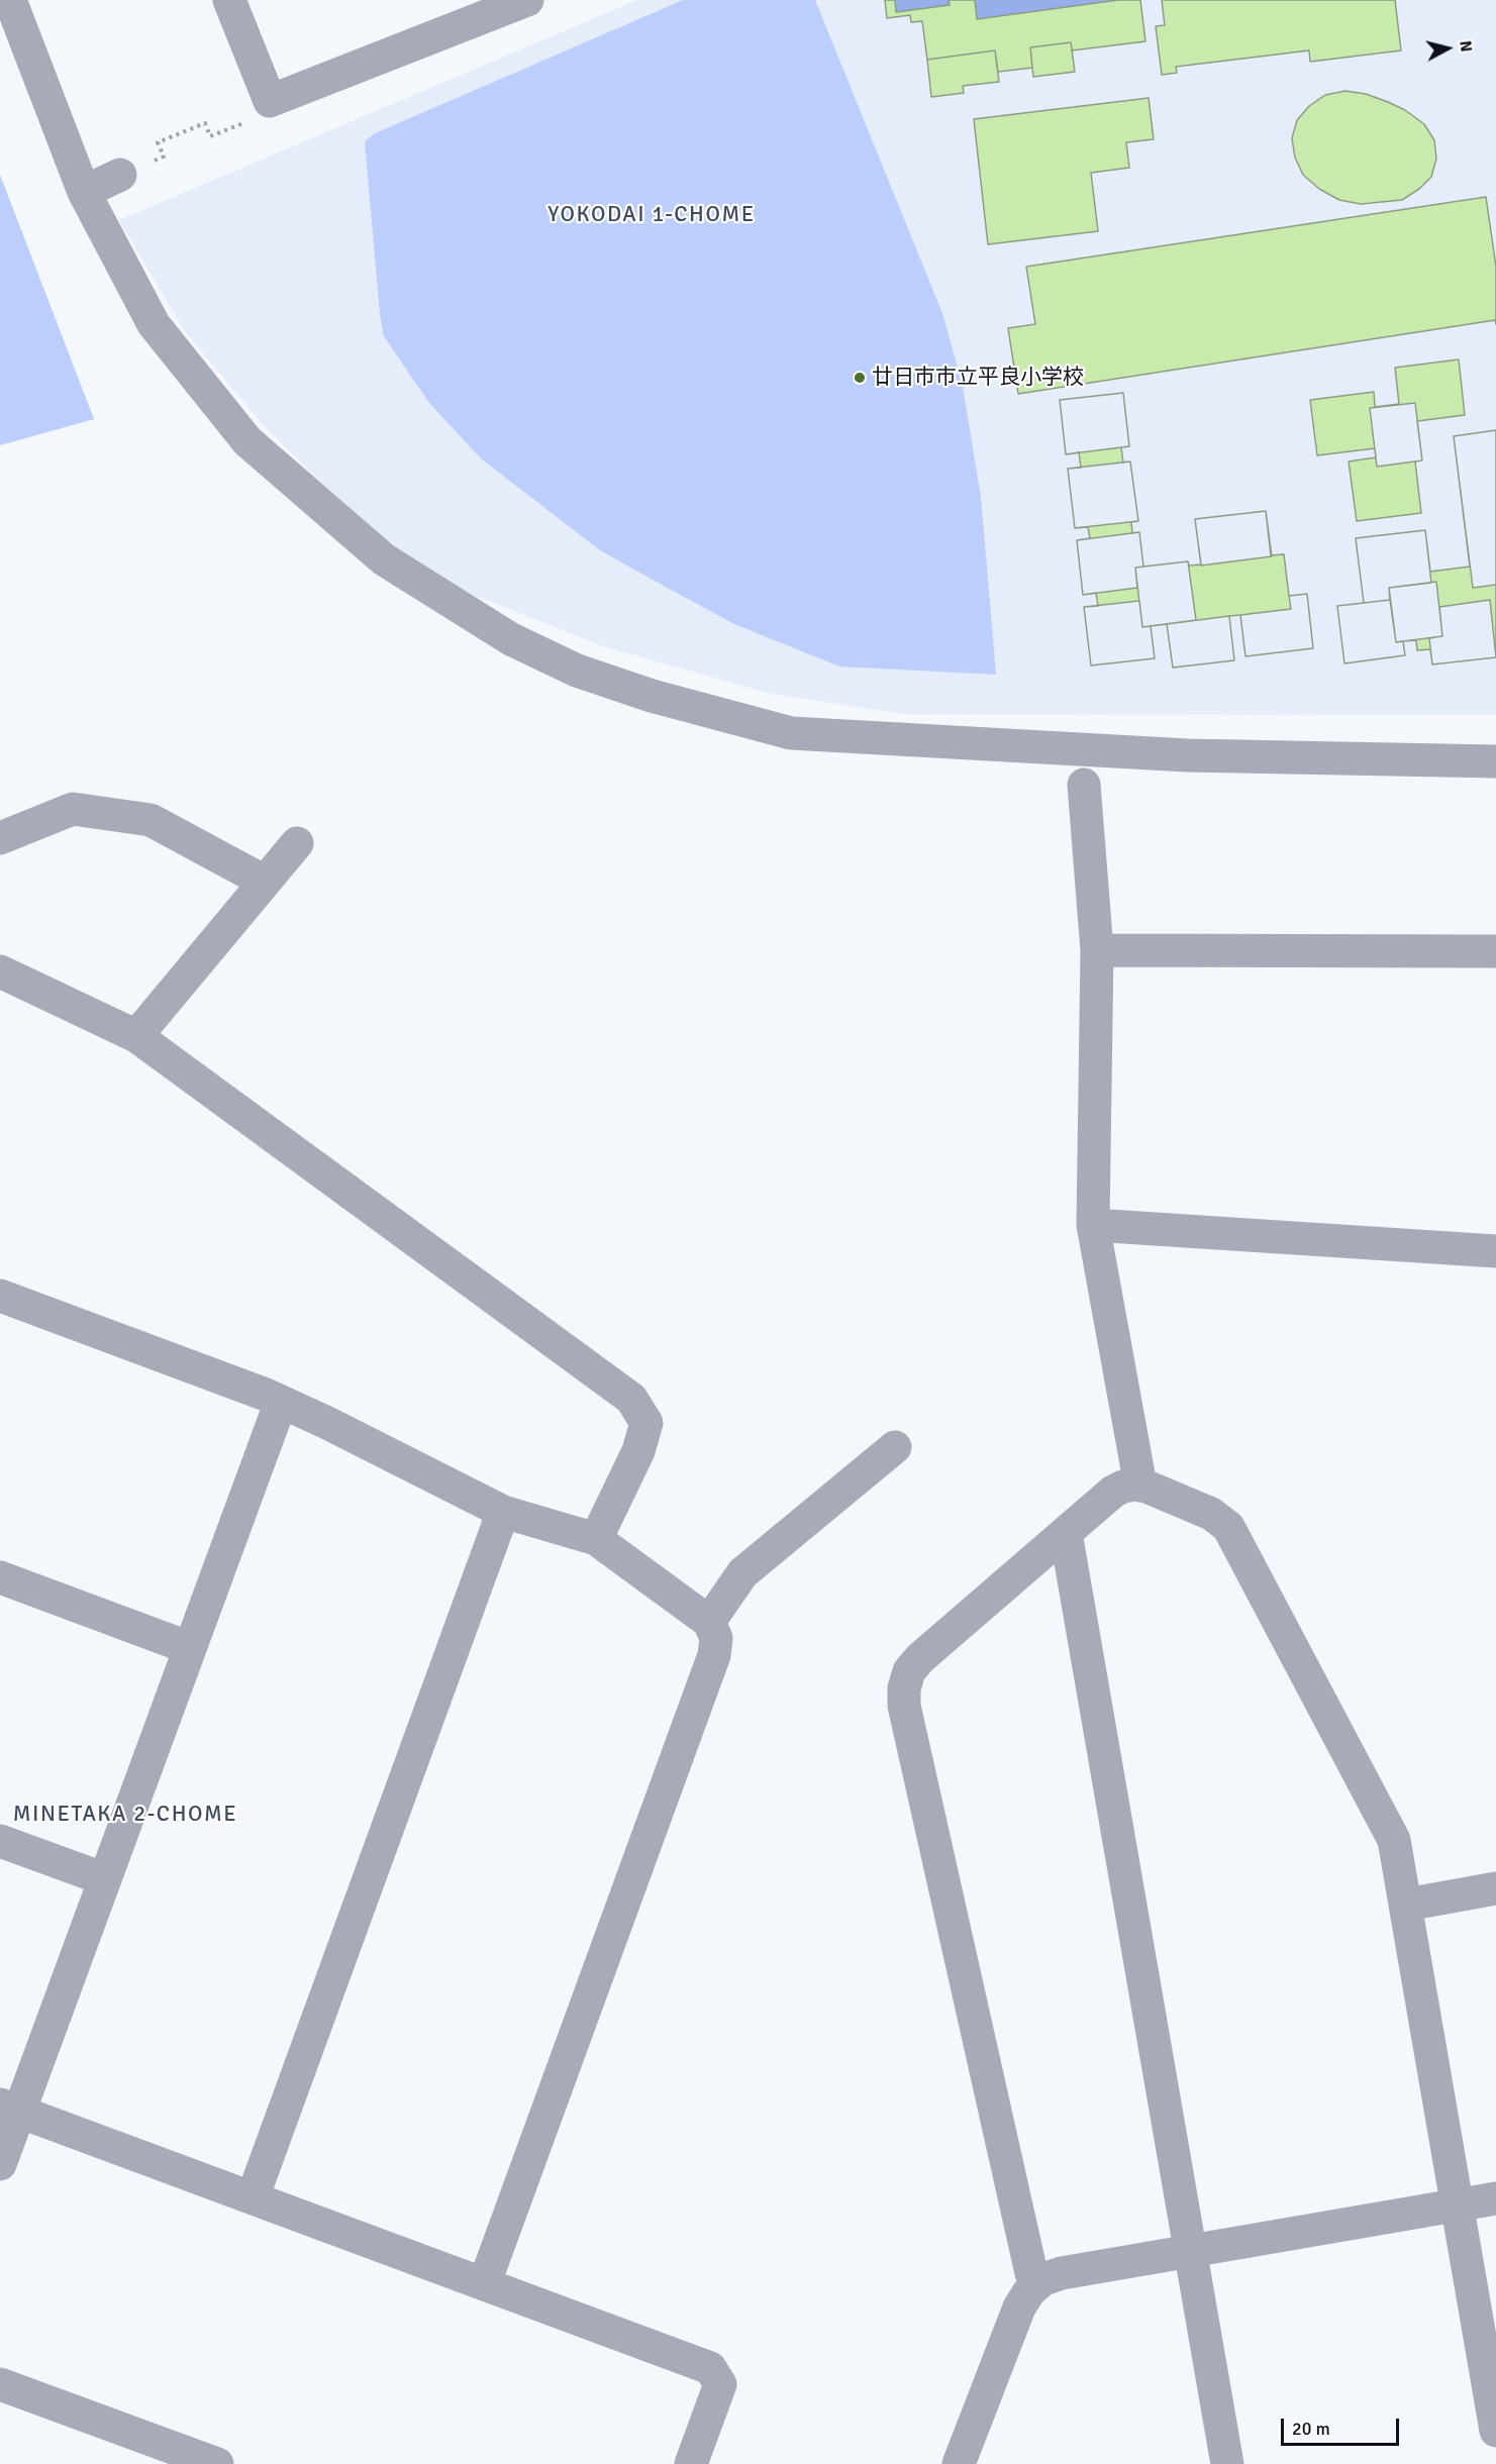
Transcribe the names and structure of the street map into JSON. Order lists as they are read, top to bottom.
{
  "districts": ["YOKODAI 1-CHOME", "MINETAKA 2-CHOME"],
  "places": ["廿日市市立平良小学校"],
  "scale_bar": "20 m",
  "north": "right"
}
